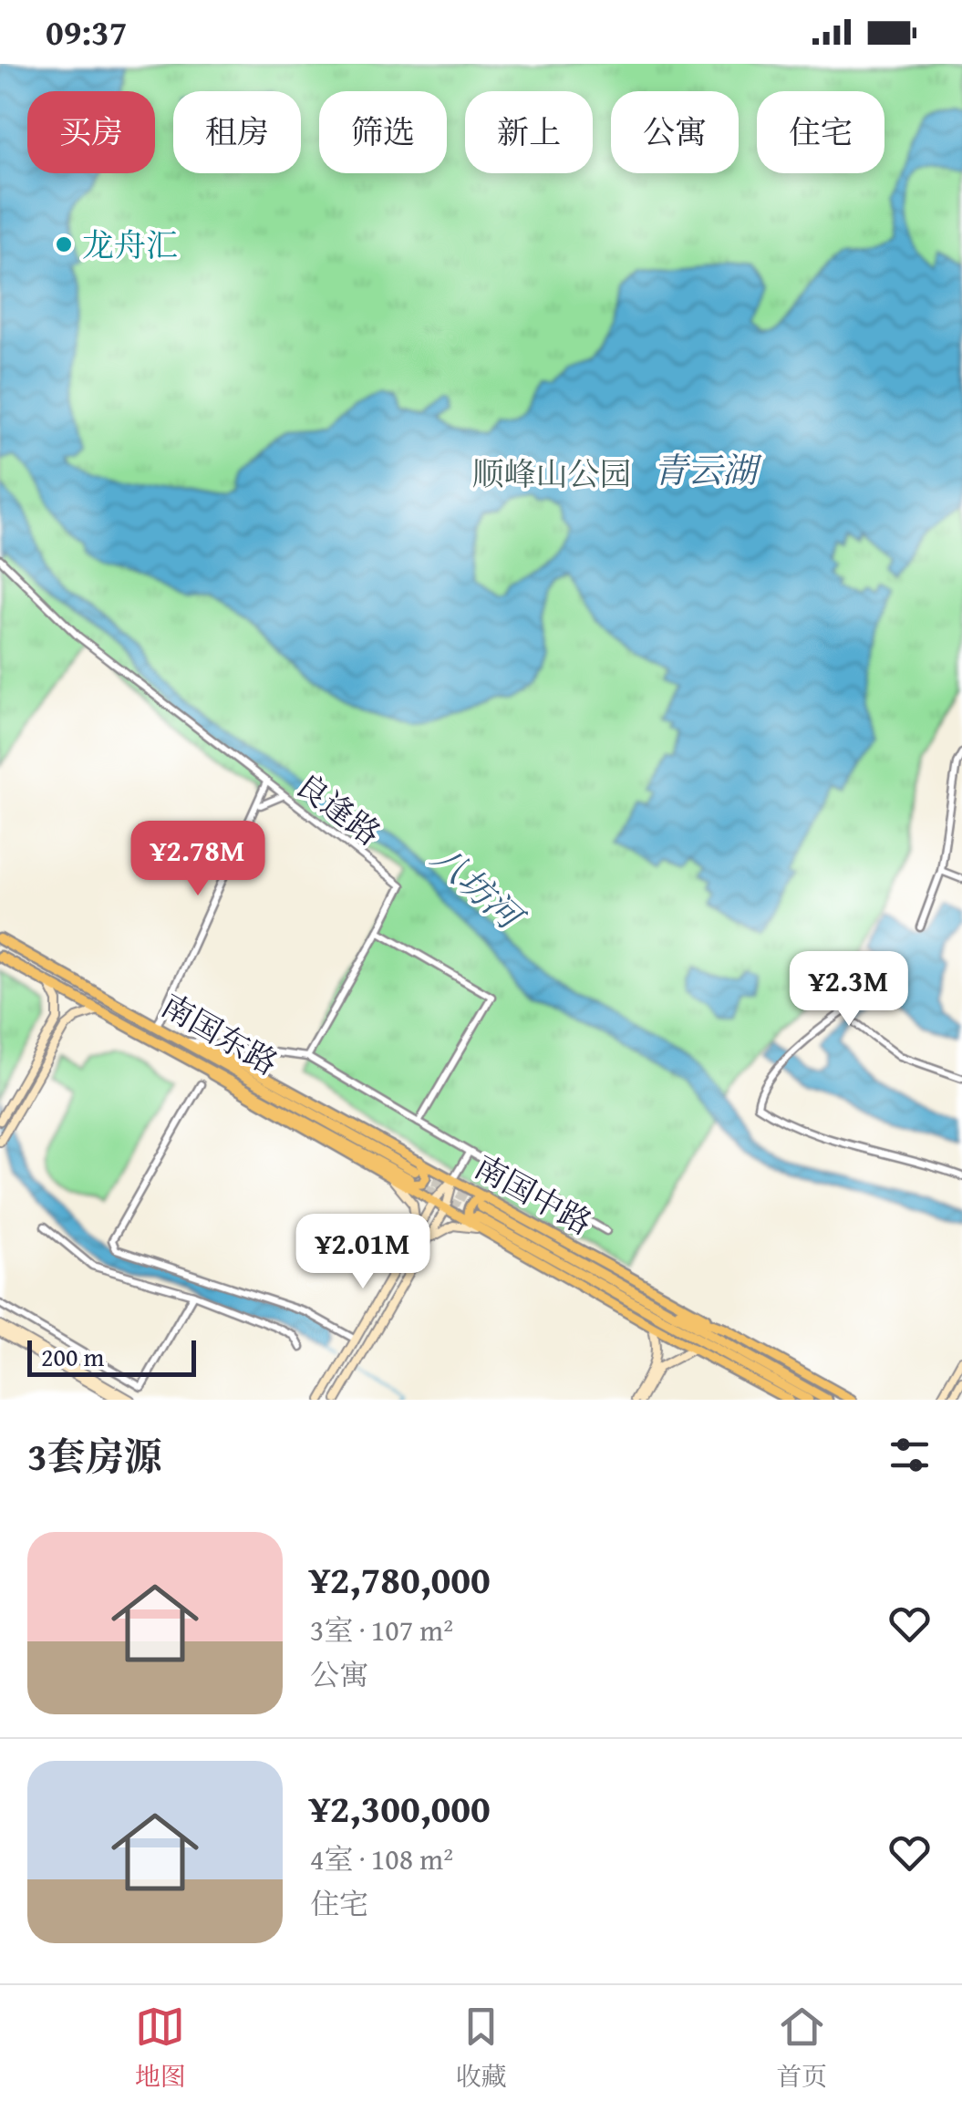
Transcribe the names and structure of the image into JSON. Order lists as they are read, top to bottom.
{
  "streets": {
    "highway": ["南国东路", "南国中路"],
    "street": ["良逢路"]
  },
  "crossings": [
    ["南国东路", "南国中路"]
  ],
  "water": ["青云湖", "八坊河"],
  "parks": ["顺峰山公园"],
  "places": ["龙舟汇"],
  "scale_bar": "200 m",
  "page": {
    "status": "09:37",
    "chip": [
      "买房",
      "租房",
      "筛选",
      "新上",
      "公寓",
      "住宅"
    ],
    "price": ["¥2.78M", "¥2.3M", "¥2.01M"],
    "scale": "200 m",
    "heading": "3套房源",
    "list": [
      {
        "name": "¥2,780,000",
        "note": "3室 · 107 m² · 公寓"
      },
      {
        "name": "¥2,300,000",
        "note": "4室 · 108 m² · 住宅"
      }
    ],
    "tabs": ["地图", "收藏", "首页"]
  }
}
